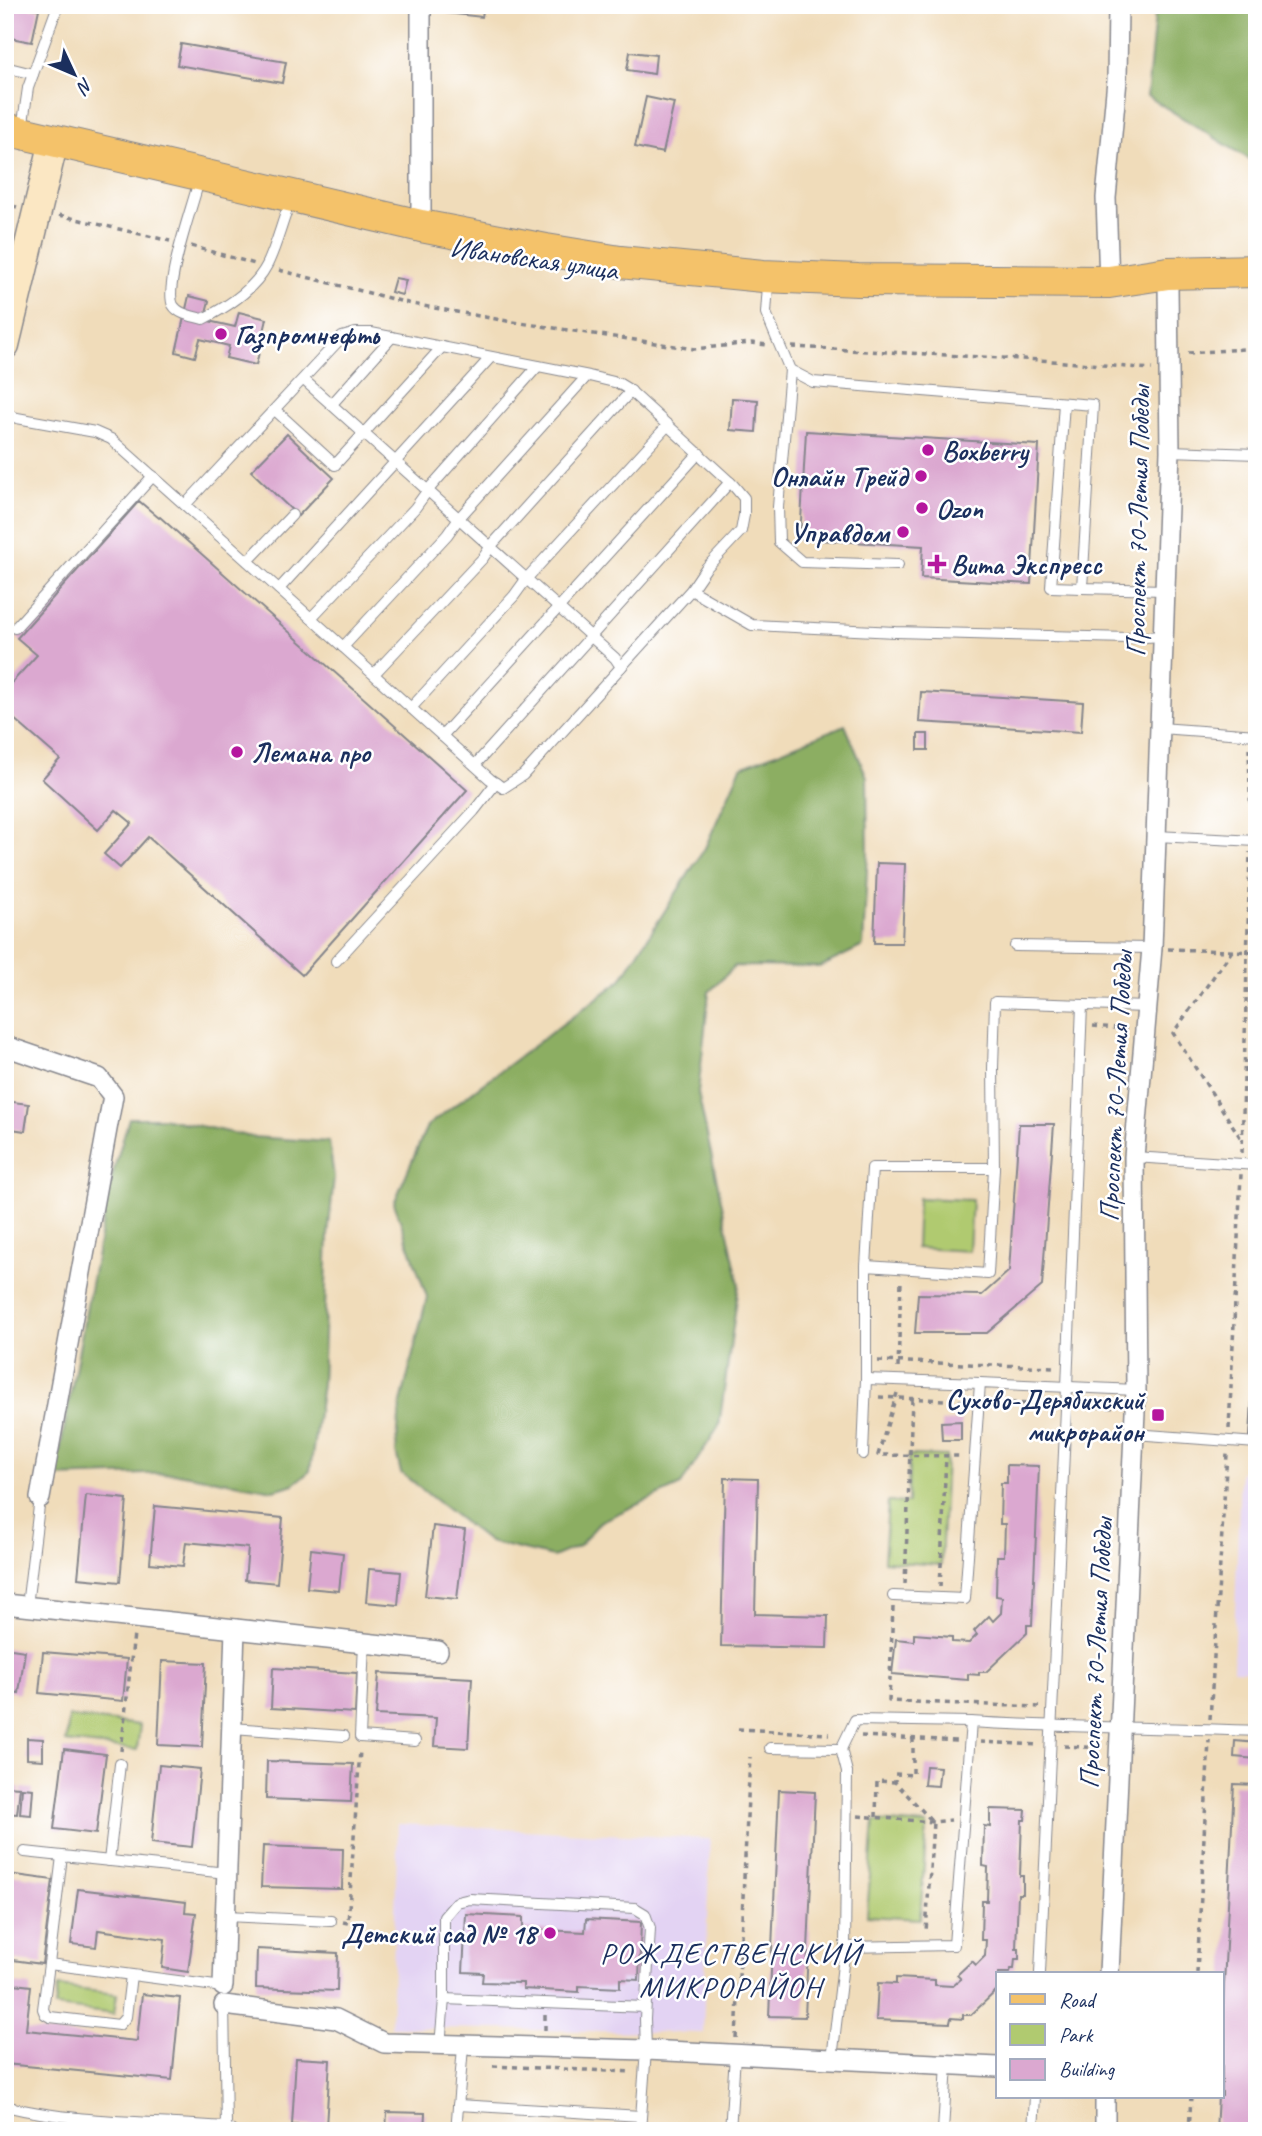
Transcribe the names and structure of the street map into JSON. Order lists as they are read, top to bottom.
{
  "streets": {
    "main road": ["Ивановская улица"],
    "street": ["Проспект 70-Летия Победы"]
  },
  "districts": ["РОЖДЕСТВЕНСКИЙ МИКРОРАЙОН"],
  "places": {
    "other": [
      "Газпромнефть",
      "Boxberry",
      "Онлайн Трейд",
      "Ozon",
      "Управдом",
      "Лемана про",
      "Детский сад № 18"
    ],
    "health": ["Вита Экспресс"],
    "transit": ["Сухово-Дерябихский микрорайон"]
  },
  "legend": ["Road", "Park", "Building"],
  "north": "bottom right"
}
